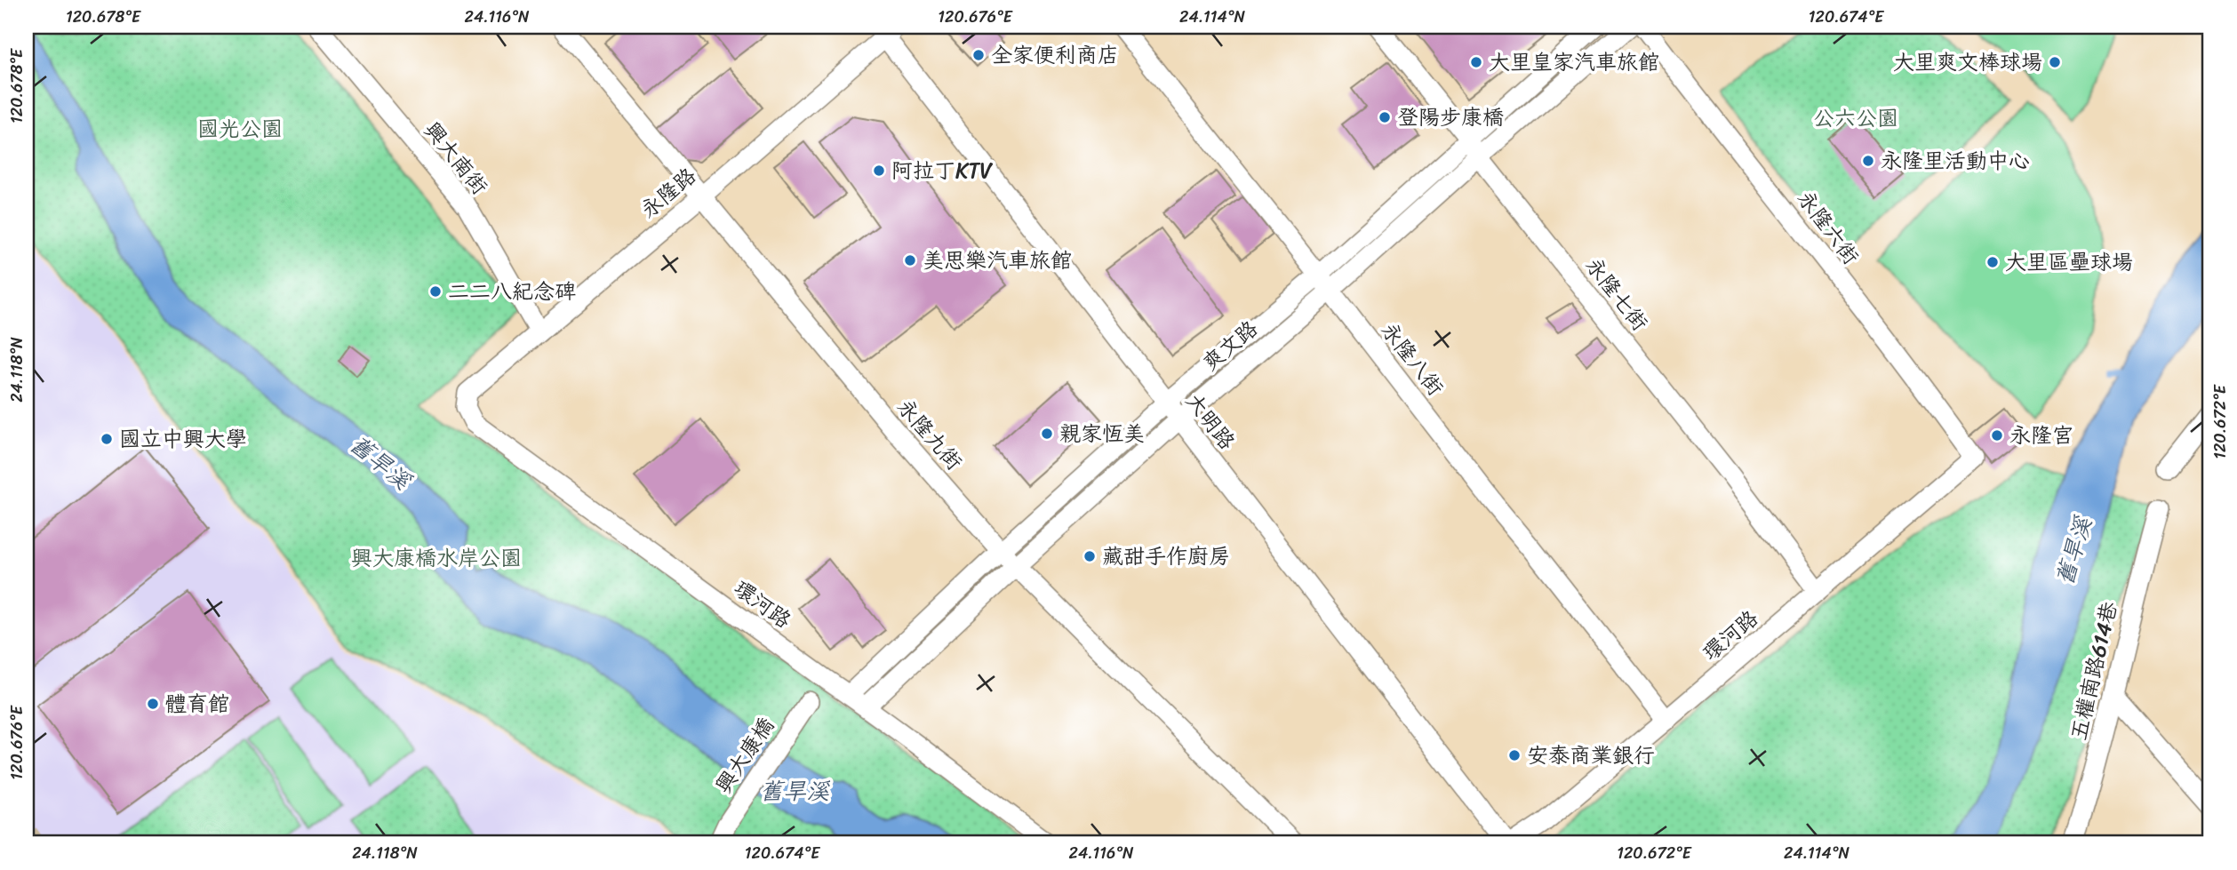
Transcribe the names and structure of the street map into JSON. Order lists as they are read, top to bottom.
{
  "streets": {
    "street": [
      "興大南街",
      "永隆路",
      "永隆六街",
      "永隆七街",
      "爽文路",
      "永隆八街",
      "大明路",
      "永隆九街",
      "環河路",
      "五權南路614巷",
      "興大康橋"
    ]
  },
  "crossings": [
    ["興大南街", "永隆路"],
    ["永隆路", "大明路"],
    ["永隆路", "永隆九街"],
    ["永隆路", "環河路"],
    ["永隆六街", "環河路"],
    ["永隆七街", "爽文路"],
    ["永隆七街", "環河路"],
    ["爽文路", "永隆八街"],
    ["爽文路", "大明路"],
    ["爽文路", "永隆九街"],
    ["爽文路", "環河路"],
    ["永隆八街", "環河路"]
  ],
  "water": ["舊旱溪"],
  "parks": ["公六公園", "國光公園", "興大康橋水岸公園"],
  "places": [
    "全家便利商店",
    "大里皇家汽車旅館",
    "大里爽文棒球場",
    "登陽步康橋",
    "永隆里活動中心",
    "阿拉丁KTV",
    "美思樂汽車旅館",
    "大里區壘球場",
    "二二八紀念碑",
    "親家恆美",
    "永隆宮",
    "國立中興大學",
    "藏甜手作廚房",
    "體育館",
    "安泰商業銀行"
  ],
  "coordinates": [
    "120.678°E",
    "24.116°N",
    "120.676°E",
    "24.114°N",
    "120.674°E",
    "24.118°N",
    "120.672°E"
  ]
}
